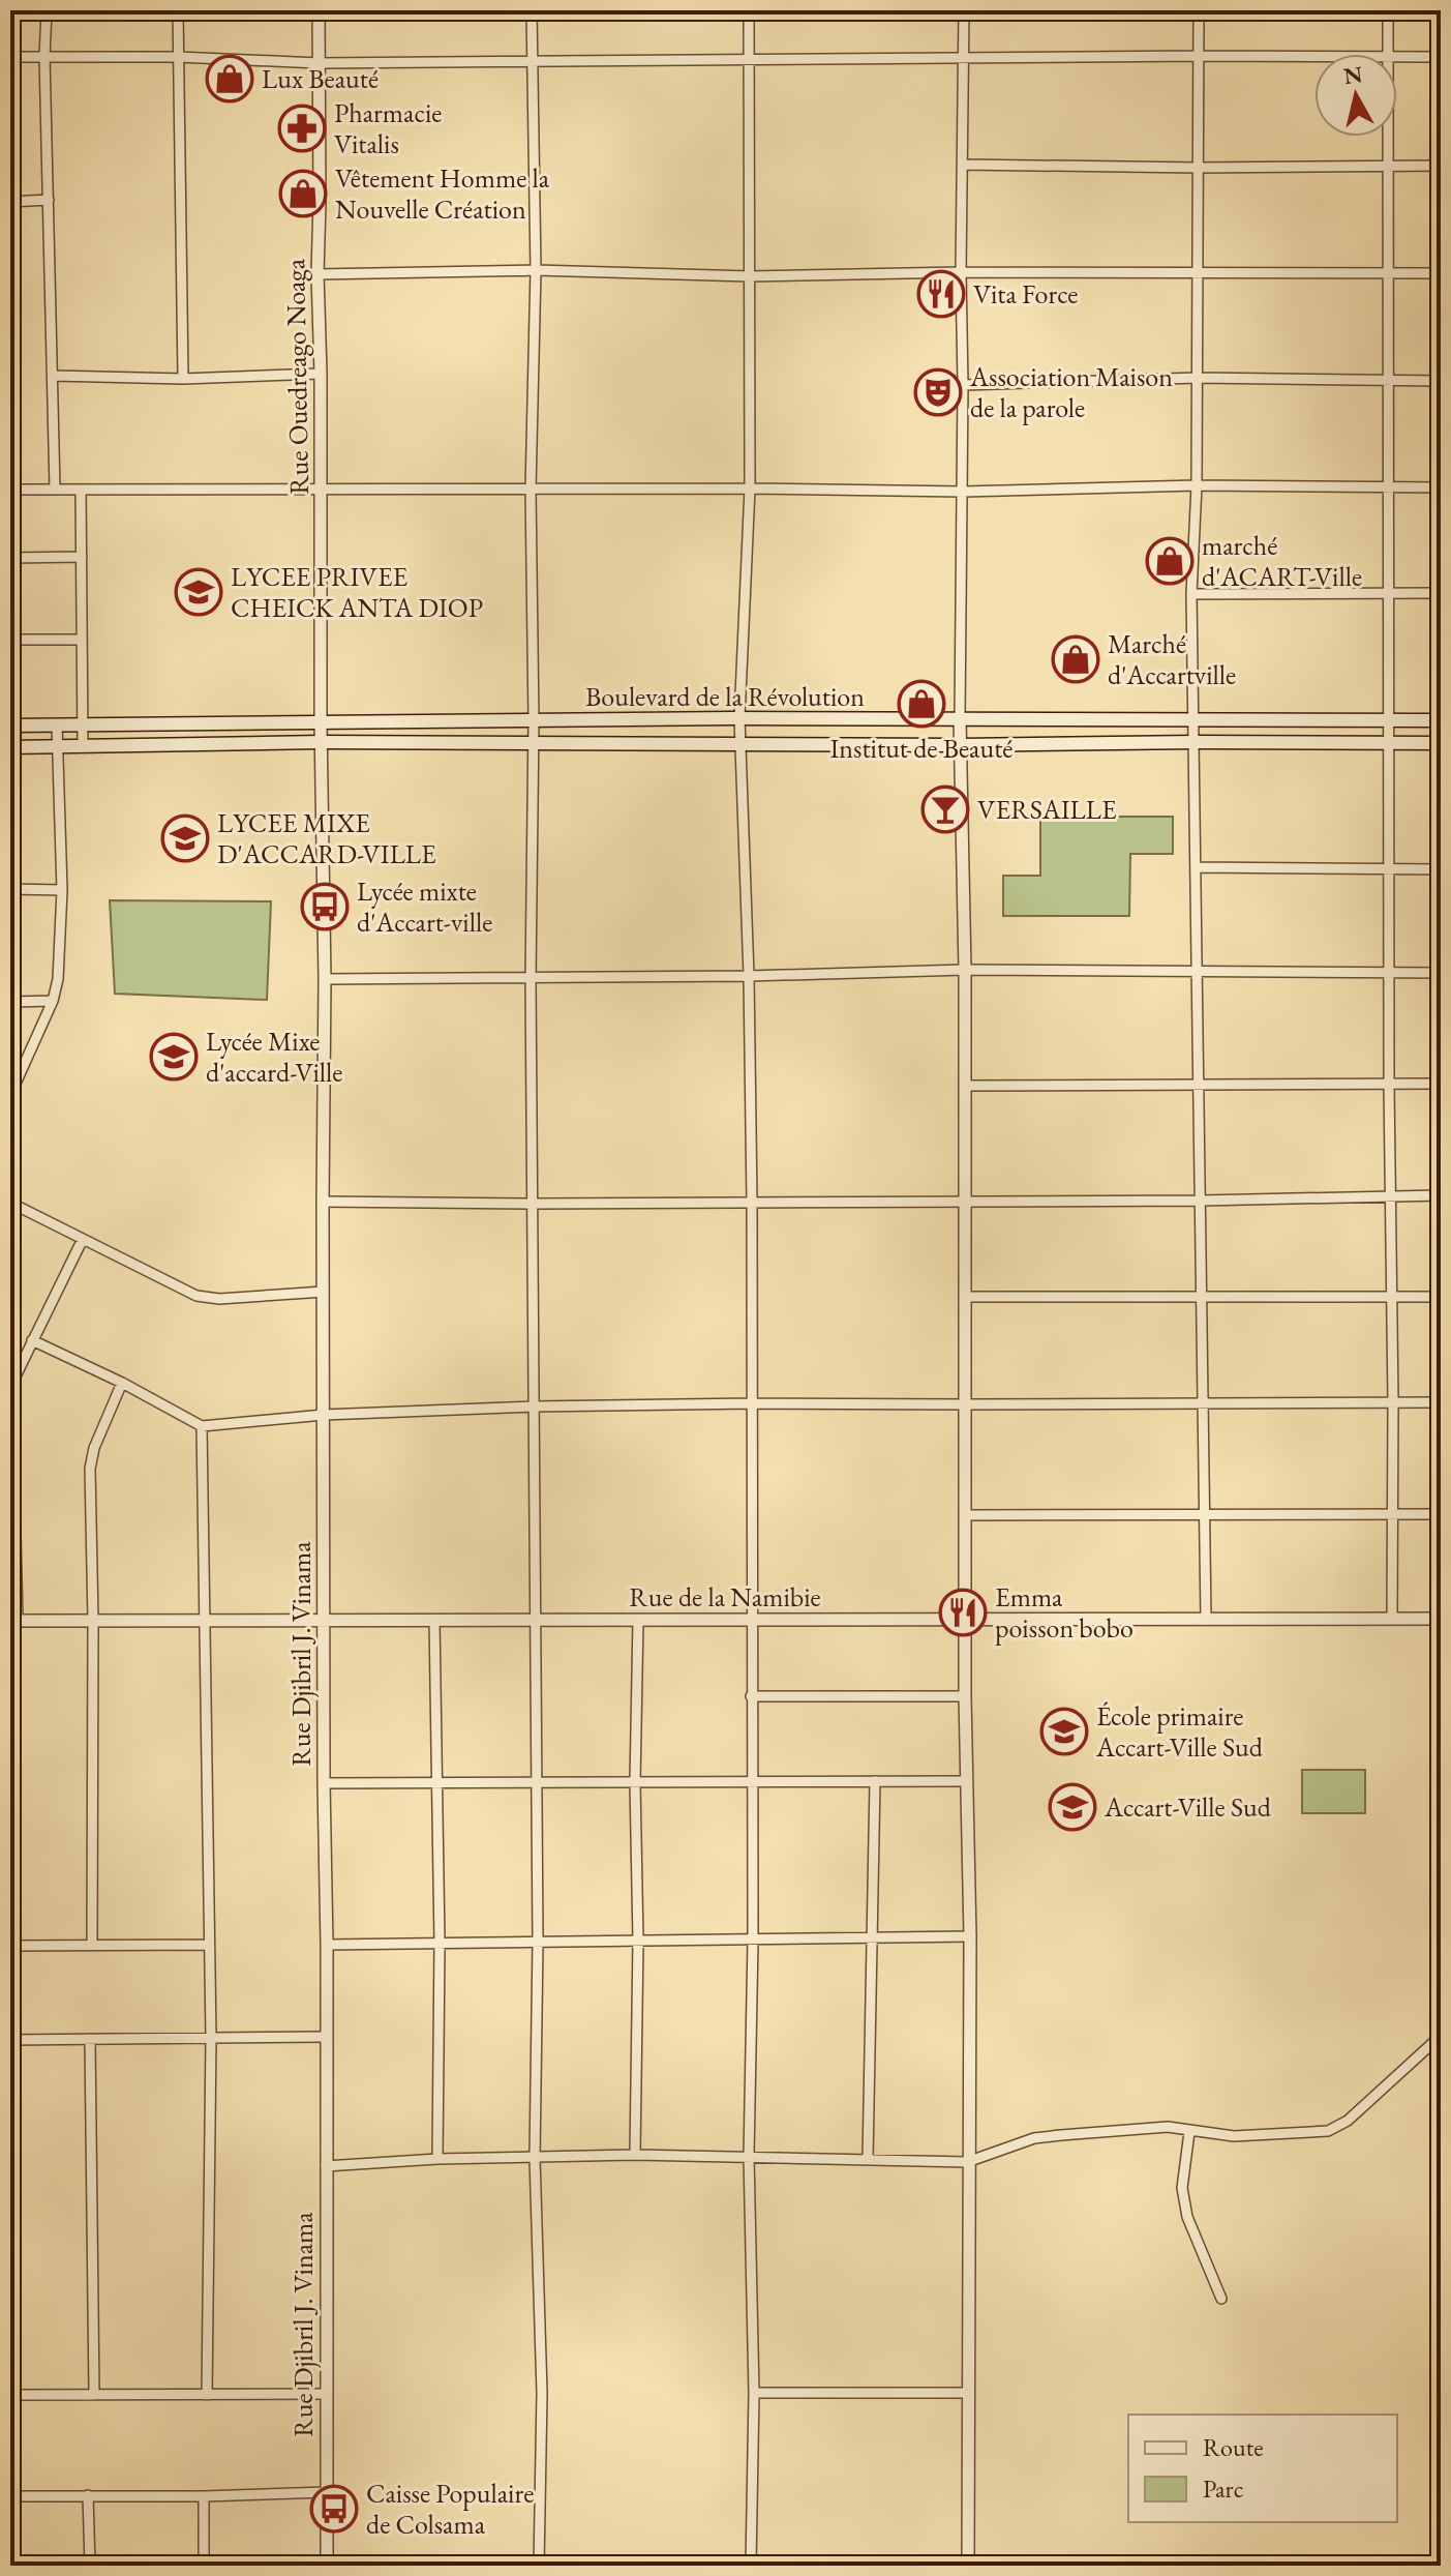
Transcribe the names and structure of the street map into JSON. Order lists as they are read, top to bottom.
{
  "streets": {
    "main road": ["Boulevard de la Révolution"],
    "street": ["Rue Ouedreago Noaga", "Rue de la Namibie", "Rue Djibril J. Vinama"]
  },
  "crossings": [
    ["Rue Ouedreago Noaga", "Boulevard de la Révolution"],
    ["Rue Ouedreago Noaga", "Rue Djibril J. Vinama"],
    ["Boulevard de la Révolution", "Rue Djibril J. Vinama"],
    ["Rue de la Namibie", "Rue Djibril J. Vinama"]
  ],
  "places": {
    "shop": [
      "Lux Beauté",
      "Vêtement Homme la Nouvelle Création",
      "marché d'ACART-Ville",
      "Marché d'Accartville",
      "Institut de Beauté"
    ],
    "pharmacy": ["Pharmacie Vitalis"],
    "restaurant": ["Vita Force", "Emma poisson bobo"],
    "theatre": ["Association Maison de la parole"],
    "school or university": [
      "LYCEE PRIVEE CHEICK ANTA DIOP",
      "LYCEE MIXE D'ACCARD-VILLE",
      "Lycée Mixe d'accard-Ville",
      "École primaire Accart-Ville Sud",
      "Accart-Ville Sud"
    ],
    "bar": ["VERSAILLE"],
    "bus stop": ["Lycée mixte d'Accart-ville", "Caisse Populaire de Colsama"]
  },
  "legend": ["Route", "Parc"],
  "north": "top"
}
